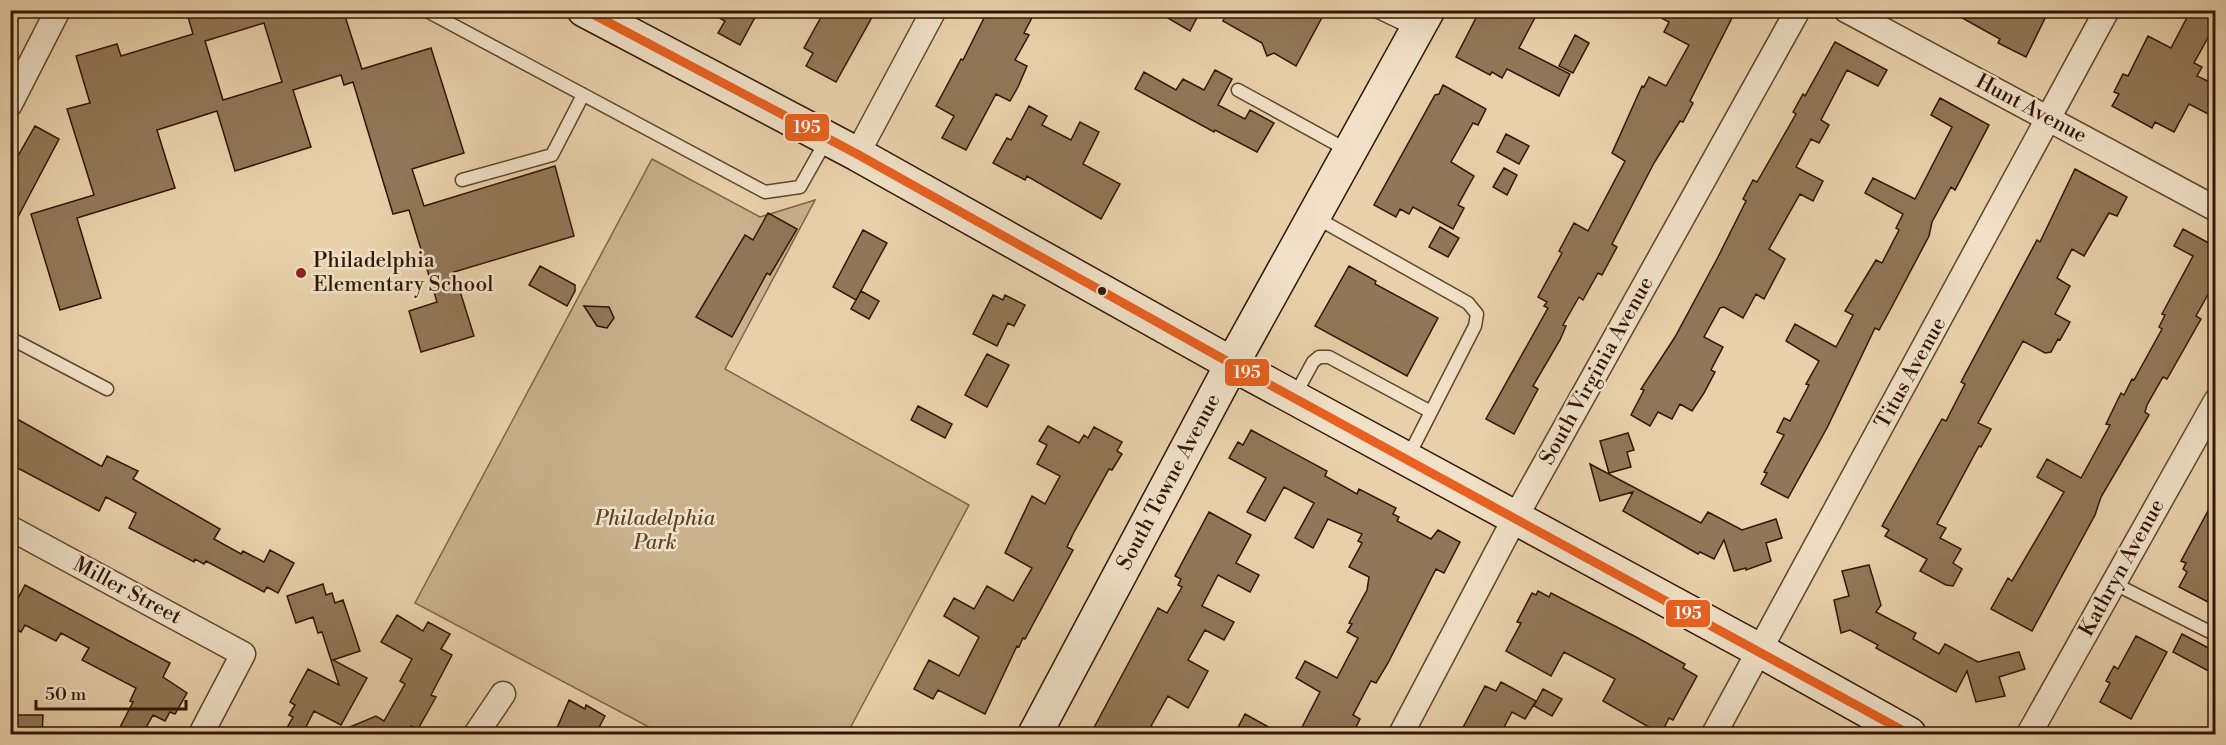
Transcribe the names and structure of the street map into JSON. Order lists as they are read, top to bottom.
{
  "streets": {
    "street": [
      "Hunt Avenue",
      "South Virginia Avenue",
      "Titus Avenue",
      "South Towne Avenue",
      "Kathryn Avenue",
      "Miller Street"
    ]
  },
  "crossings": [
    ["Hunt Avenue", "Titus Avenue"]
  ],
  "parks": ["Philadelphia Park"],
  "places": ["Philadelphia Elementary School"],
  "lines": ["transit line 195"],
  "scale_bar": "50 m"
}
